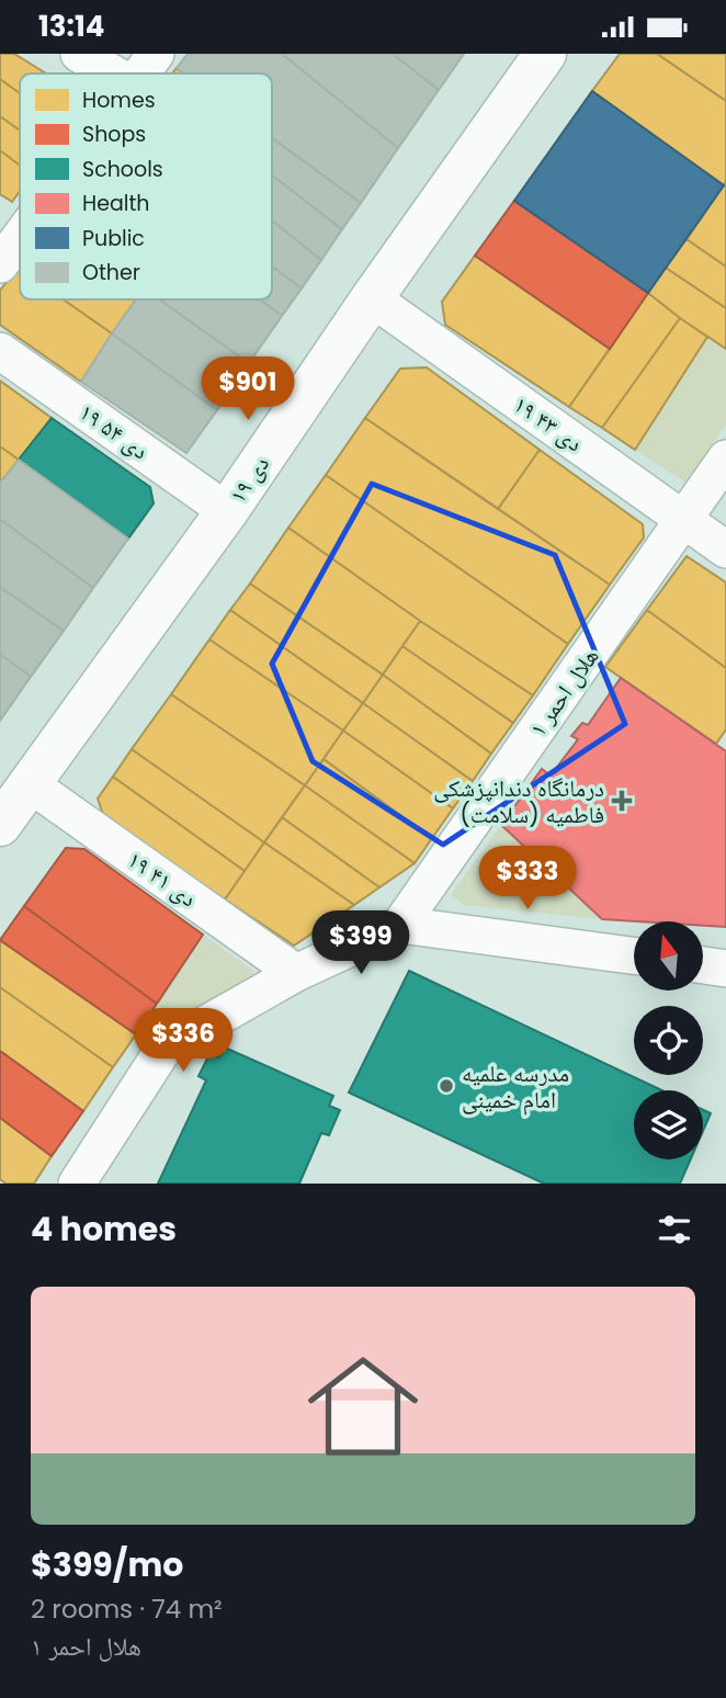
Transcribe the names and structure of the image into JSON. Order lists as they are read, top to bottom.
{
  "streets": {
    "main road": ["۱۹ دی"],
    "street": [
      "۱۹ دی ۴۳",
      "۱۹ دی ۵۴",
      "هلال احمر ۱",
      "۱۹ دی ۴۱"
    ]
  },
  "crossings": [
    ["۱۹ دی ۴۳", "۱۹ دی"],
    ["۱۹ دی ۴۳", "هلال احمر ۱"],
    ["۱۹ دی ۵۴", "۱۹ دی"],
    ["۱۹ دی", "۱۹ دی ۴۱"]
  ],
  "places": {
    "health": ["درمانگاه دندانپزشکی فاطمیه (سلامت)"],
    "other": ["مدرسه علمیه امام خمینی"]
  },
  "legend": [
    "Homes",
    "Shops",
    "Schools",
    "Health",
    "Public",
    "Other"
  ],
  "north": "top",
  "page": {
    "status": "13:14",
    "price": [
      "$901",
      "$333",
      "$399",
      "$336"
    ],
    "heading": "4 homes",
    "list": [
      {
        "name": "$399/mo",
        "note": "2 rooms · 74 m² · هلال احمر ۱"
      }
    ]
  }
}
